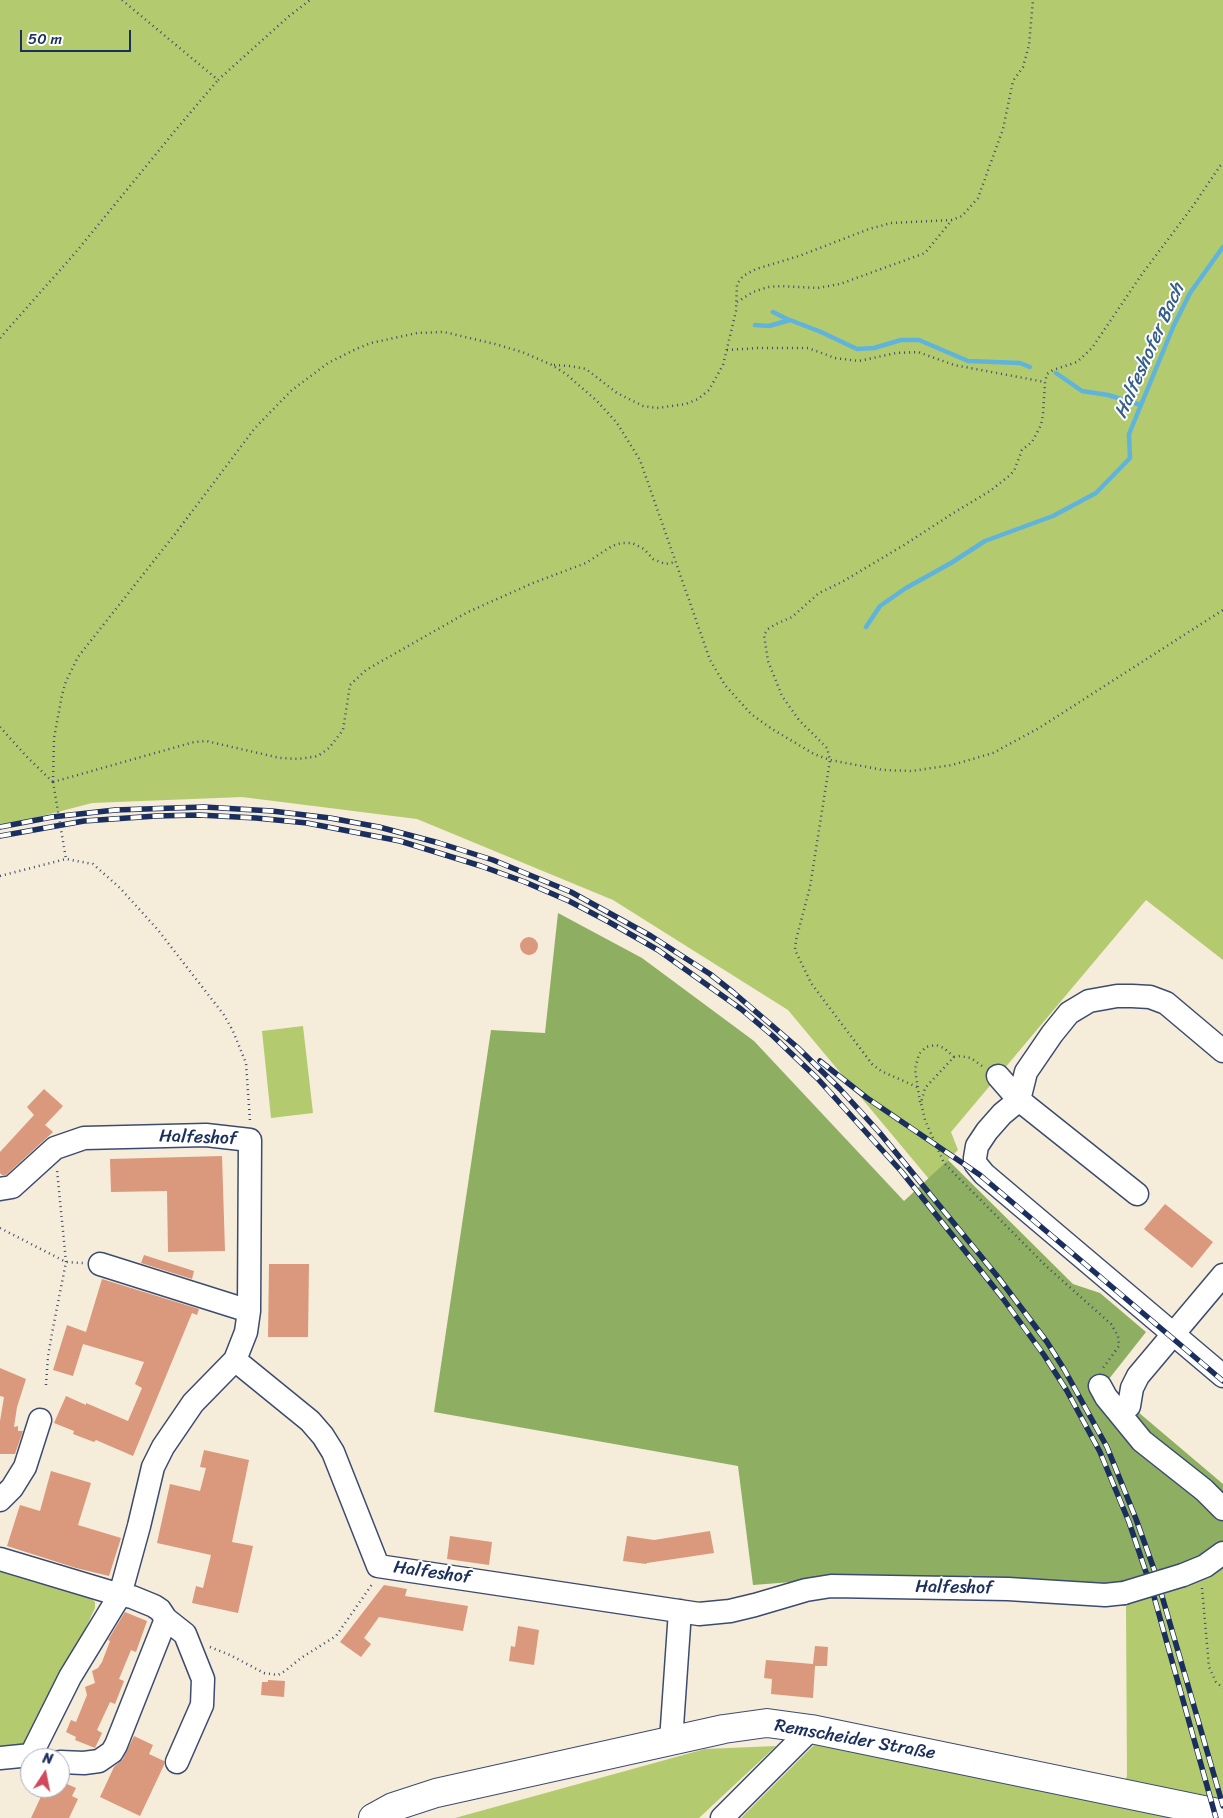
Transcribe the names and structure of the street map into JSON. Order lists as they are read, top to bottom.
{
  "streets": {
    "main road": ["Remscheider Straße"],
    "street": ["Halfeshof"]
  },
  "water": ["Halfeshofer Bach"],
  "scale_bar": "50 m",
  "north": "top"
}
